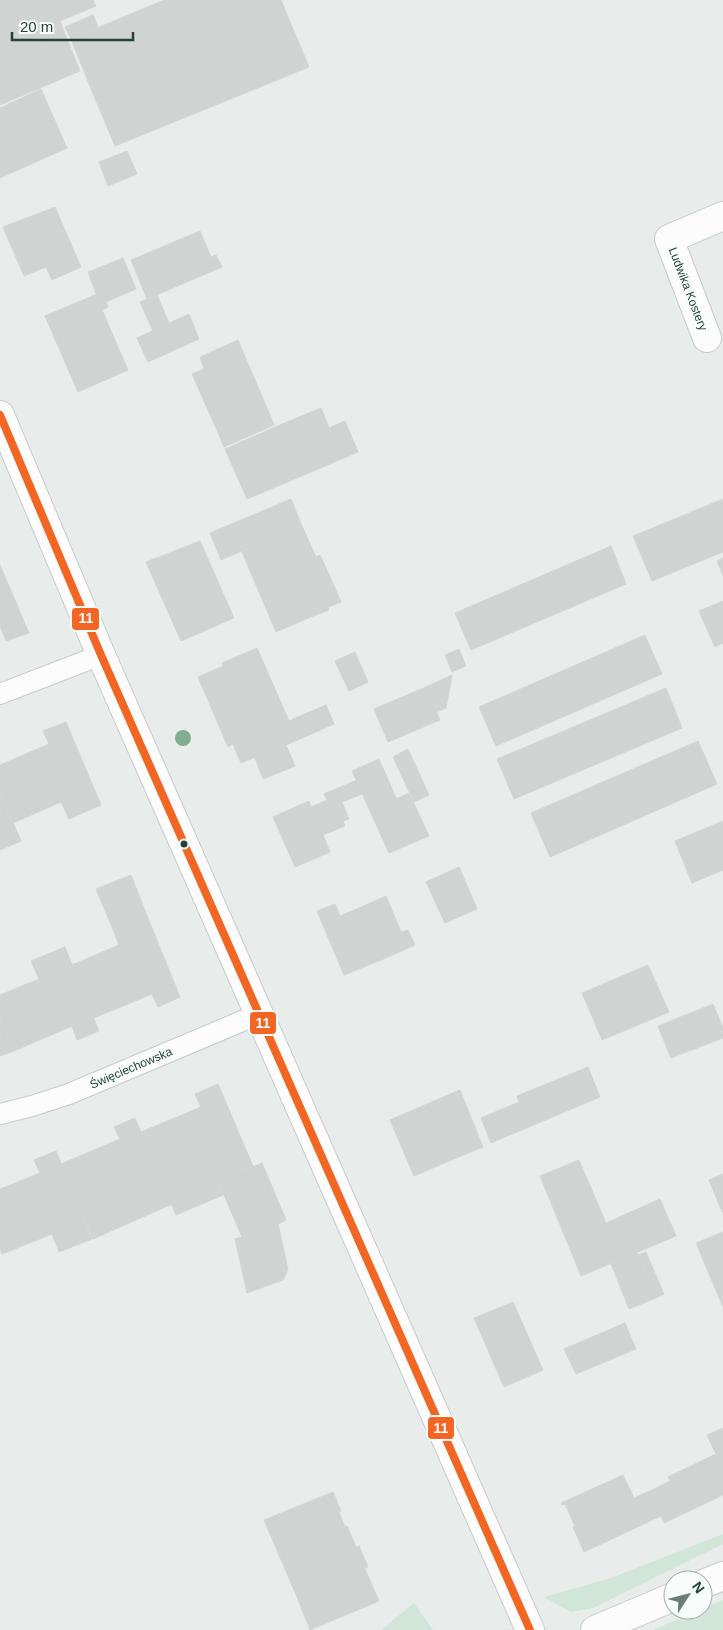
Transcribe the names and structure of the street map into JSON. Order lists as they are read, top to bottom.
{
  "streets": {
    "street": ["Ludwika Kostery"],
    "lane": ["Święciechowska"]
  },
  "lines": ["transit line 11"],
  "scale_bar": "20 m",
  "north": "top right"
}
